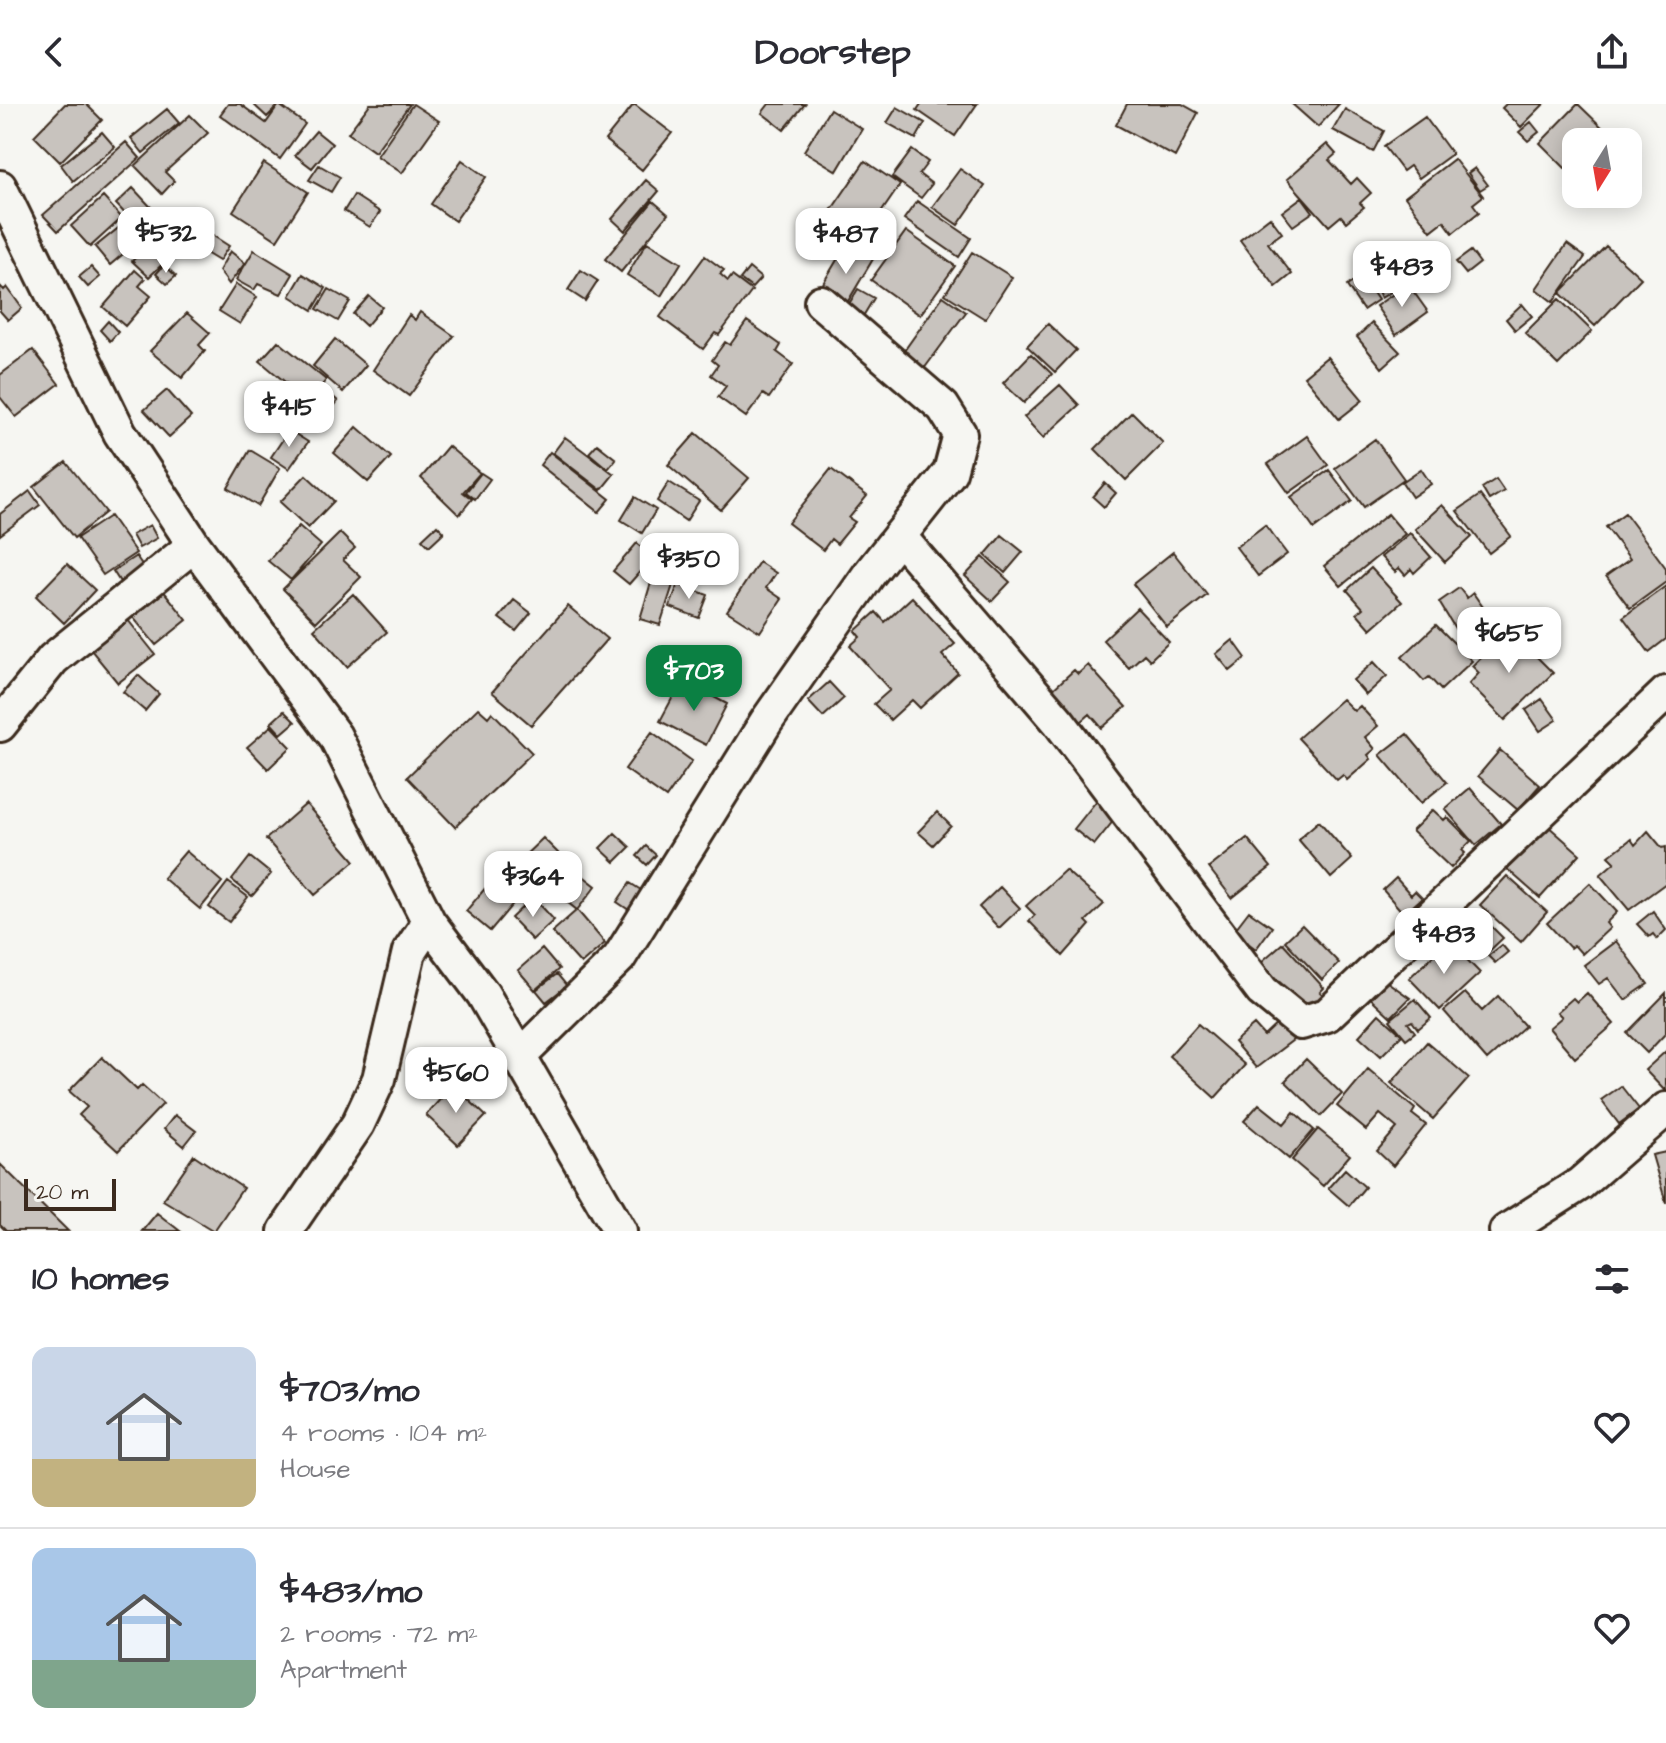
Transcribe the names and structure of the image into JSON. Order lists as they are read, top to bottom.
{
  "scale_bar": "20 m",
  "north": "bottom",
  "page": {
    "header": "Doorstep",
    "price": [
      "$532",
      "$487",
      "$483",
      "$415",
      "$350",
      "$655",
      "$703",
      "$364",
      "$483",
      "$560"
    ],
    "scale": "20 m",
    "heading": "10 homes",
    "list": [
      {
        "name": "$703/mo",
        "note": "4 rooms · 104 m² · House"
      },
      {
        "name": "$483/mo",
        "note": "2 rooms · 72 m² · Apartment"
      }
    ]
  }
}
